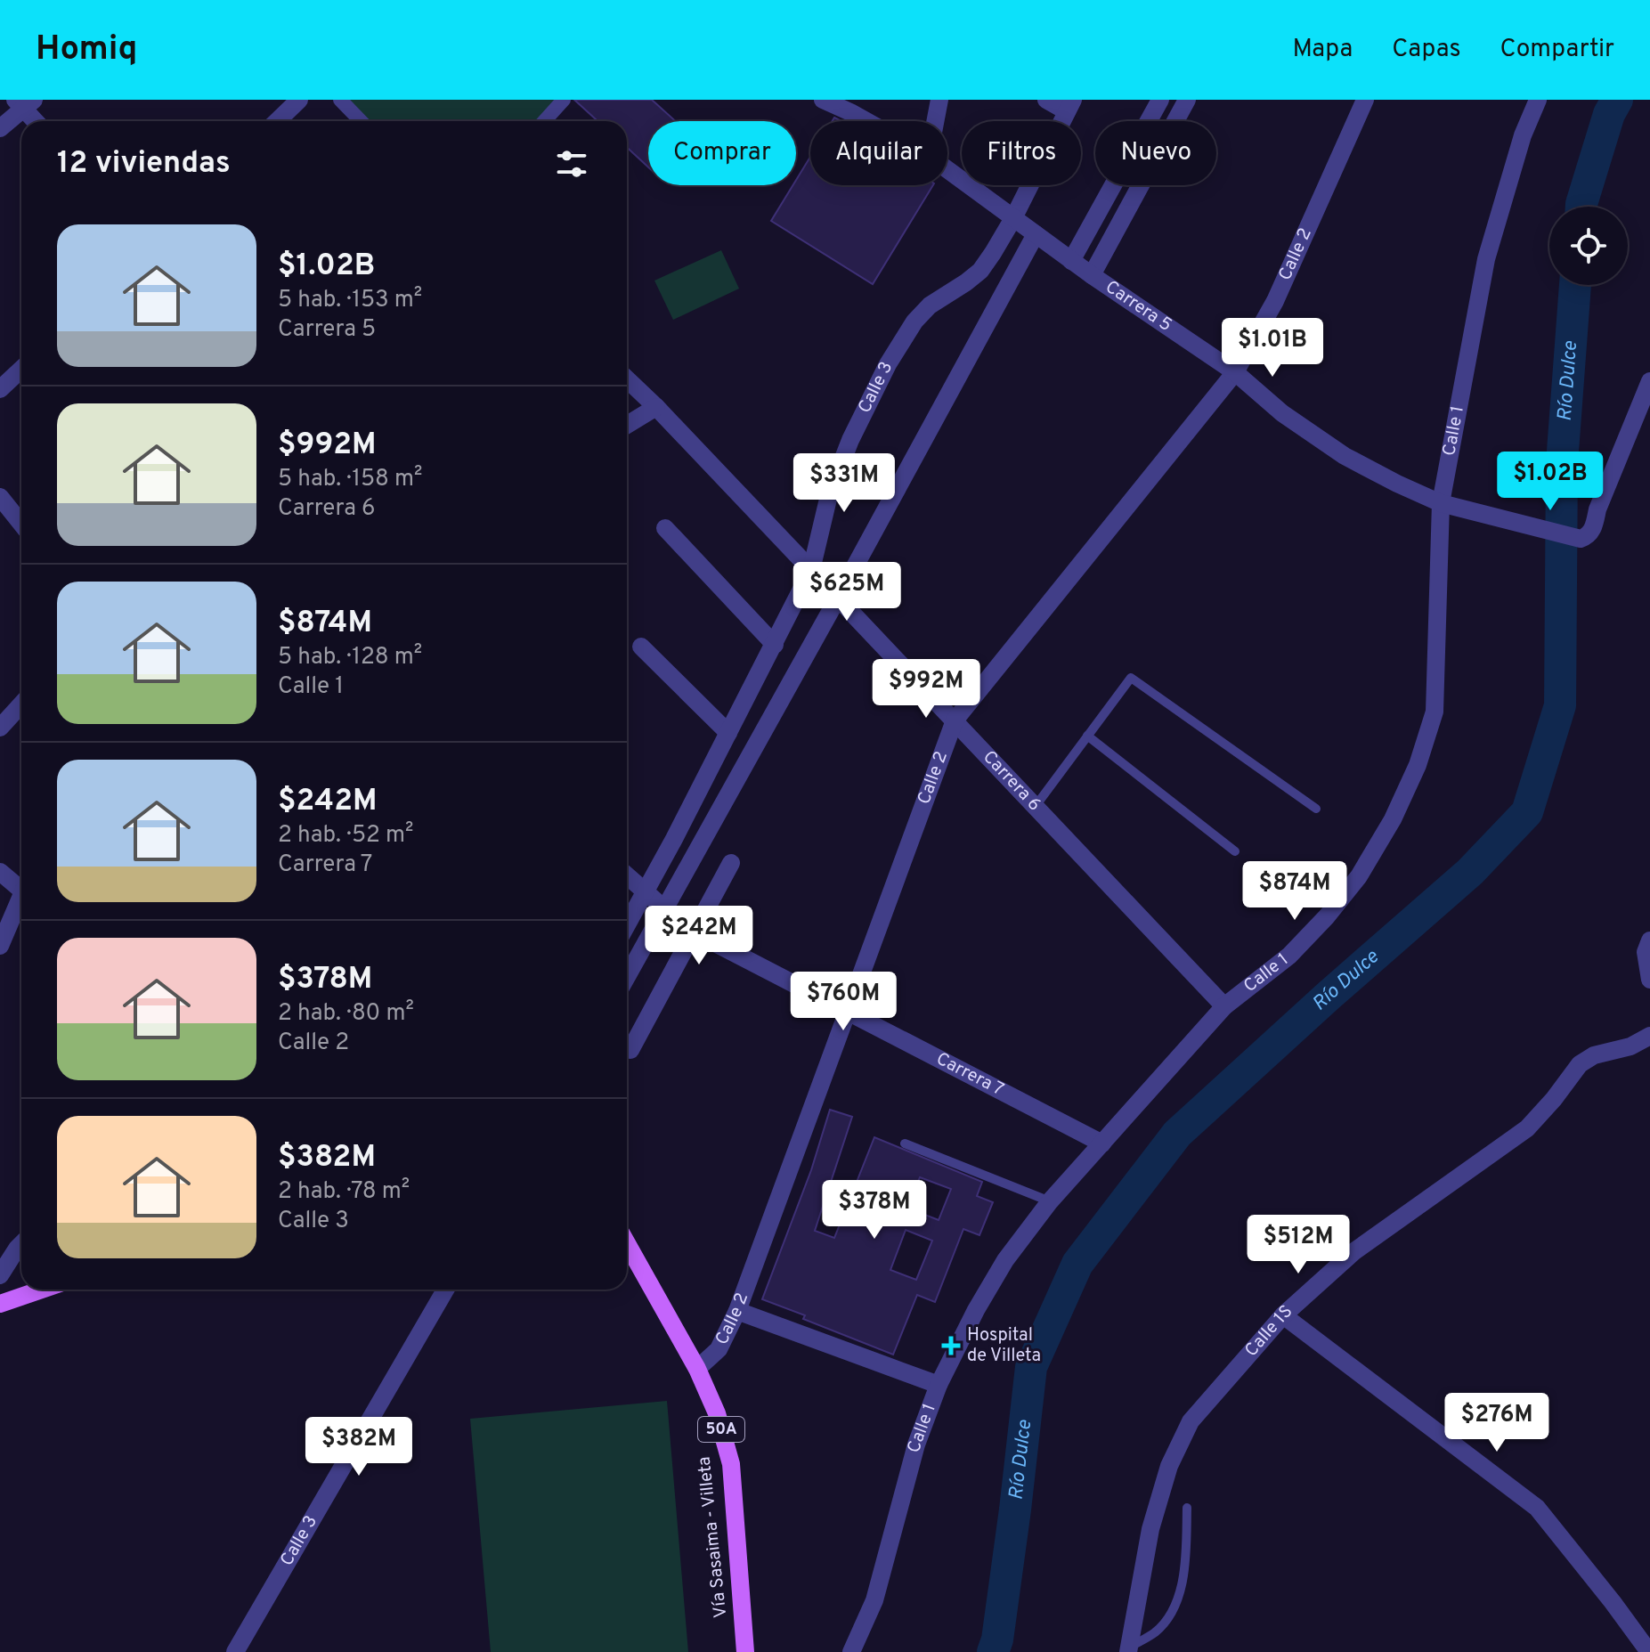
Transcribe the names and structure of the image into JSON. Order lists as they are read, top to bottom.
{
  "streets": {
    "main road": ["50A", "Vía Sasaima - Villeta"],
    "street": [
      "Calle 2",
      "Carrera 5",
      "Calle 3",
      "Calle 1",
      "Carrera 6",
      "Carrera 7",
      "Calle 1S"
    ]
  },
  "crossings": [
    ["Calle 2", "Carrera 5"],
    ["Calle 2", "Carrera 6"],
    ["Calle 2", "Carrera 7"],
    ["Calle 2", "Vía Sasaima - Villeta"],
    ["Carrera 5", "Calle 3"],
    ["Carrera 5", "Calle 1"],
    ["Calle 3", "Carrera 6"],
    ["Calle 3", "Carrera 7"],
    ["Calle 1", "Carrera 6"],
    ["Calle 1", "Carrera 7"]
  ],
  "water": ["Río Dulce"],
  "places": {
    "health": ["Hospital de Villeta"]
  },
  "page": {
    "header": "Homiq",
    "nav": ["Mapa", "Capas", "Compartir"],
    "chip": [
      "Comprar",
      "Alquilar",
      "Filtros",
      "Nuevo"
    ],
    "heading": "12 viviendas",
    "list": [
      {
        "name": "$1.02B",
        "note": "5 hab. · 153 m² · Carrera 5"
      },
      {
        "name": "$992M",
        "note": "5 hab. · 158 m² · Carrera 6"
      },
      {
        "name": "$874M",
        "note": "5 hab. · 128 m² · Calle 1"
      },
      {
        "name": "$242M",
        "note": "2 hab. · 52 m² · Carrera 7"
      },
      {
        "name": "$378M",
        "note": "2 hab. · 80 m² · Calle 2"
      },
      {
        "name": "$382M",
        "note": "2 hab. · 78 m² · Calle 3"
      }
    ],
    "price": [
      "$1.01B",
      "$1.02B",
      "$331M",
      "$625M",
      "$992M",
      "$874M",
      "$242M",
      "$760M",
      "$378M",
      "$512M",
      "$276M",
      "$382M"
    ]
  }
}
